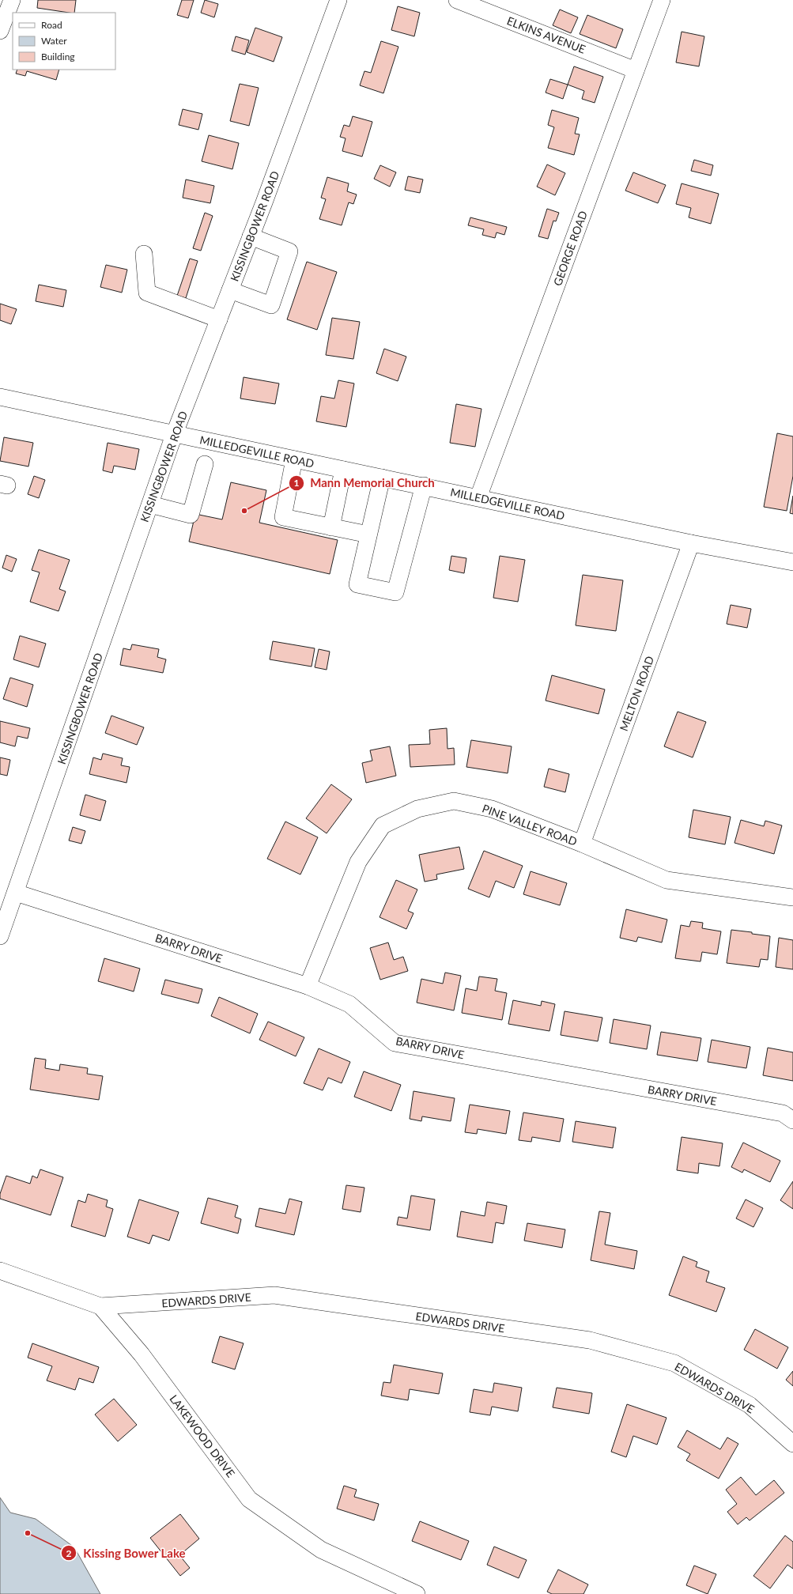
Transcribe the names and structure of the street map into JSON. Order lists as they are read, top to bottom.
{
  "streets": {
    "street": [
      "ELKINS AVENUE",
      "KISSINGBOWER ROAD",
      "GEORGE ROAD",
      "MILLEDGEVILLE ROAD",
      "MELTON ROAD",
      "PINE VALLEY ROAD",
      "BARRY DRIVE",
      "EDWARDS DRIVE",
      "LAKEWOOD DRIVE"
    ]
  },
  "crossings": [
    ["ELKINS AVENUE", "GEORGE ROAD"],
    ["KISSINGBOWER ROAD", "MILLEDGEVILLE ROAD"],
    ["KISSINGBOWER ROAD", "BARRY DRIVE"],
    ["GEORGE ROAD", "MILLEDGEVILLE ROAD"],
    ["MILLEDGEVILLE ROAD", "MELTON ROAD"],
    ["MELTON ROAD", "PINE VALLEY ROAD"],
    ["PINE VALLEY ROAD", "BARRY DRIVE"],
    ["EDWARDS DRIVE", "LAKEWOOD DRIVE"]
  ],
  "places": ["Mann Memorial Church", "Kissing Bower Lake"],
  "legend": ["Road", "Water", "Building"]
}
